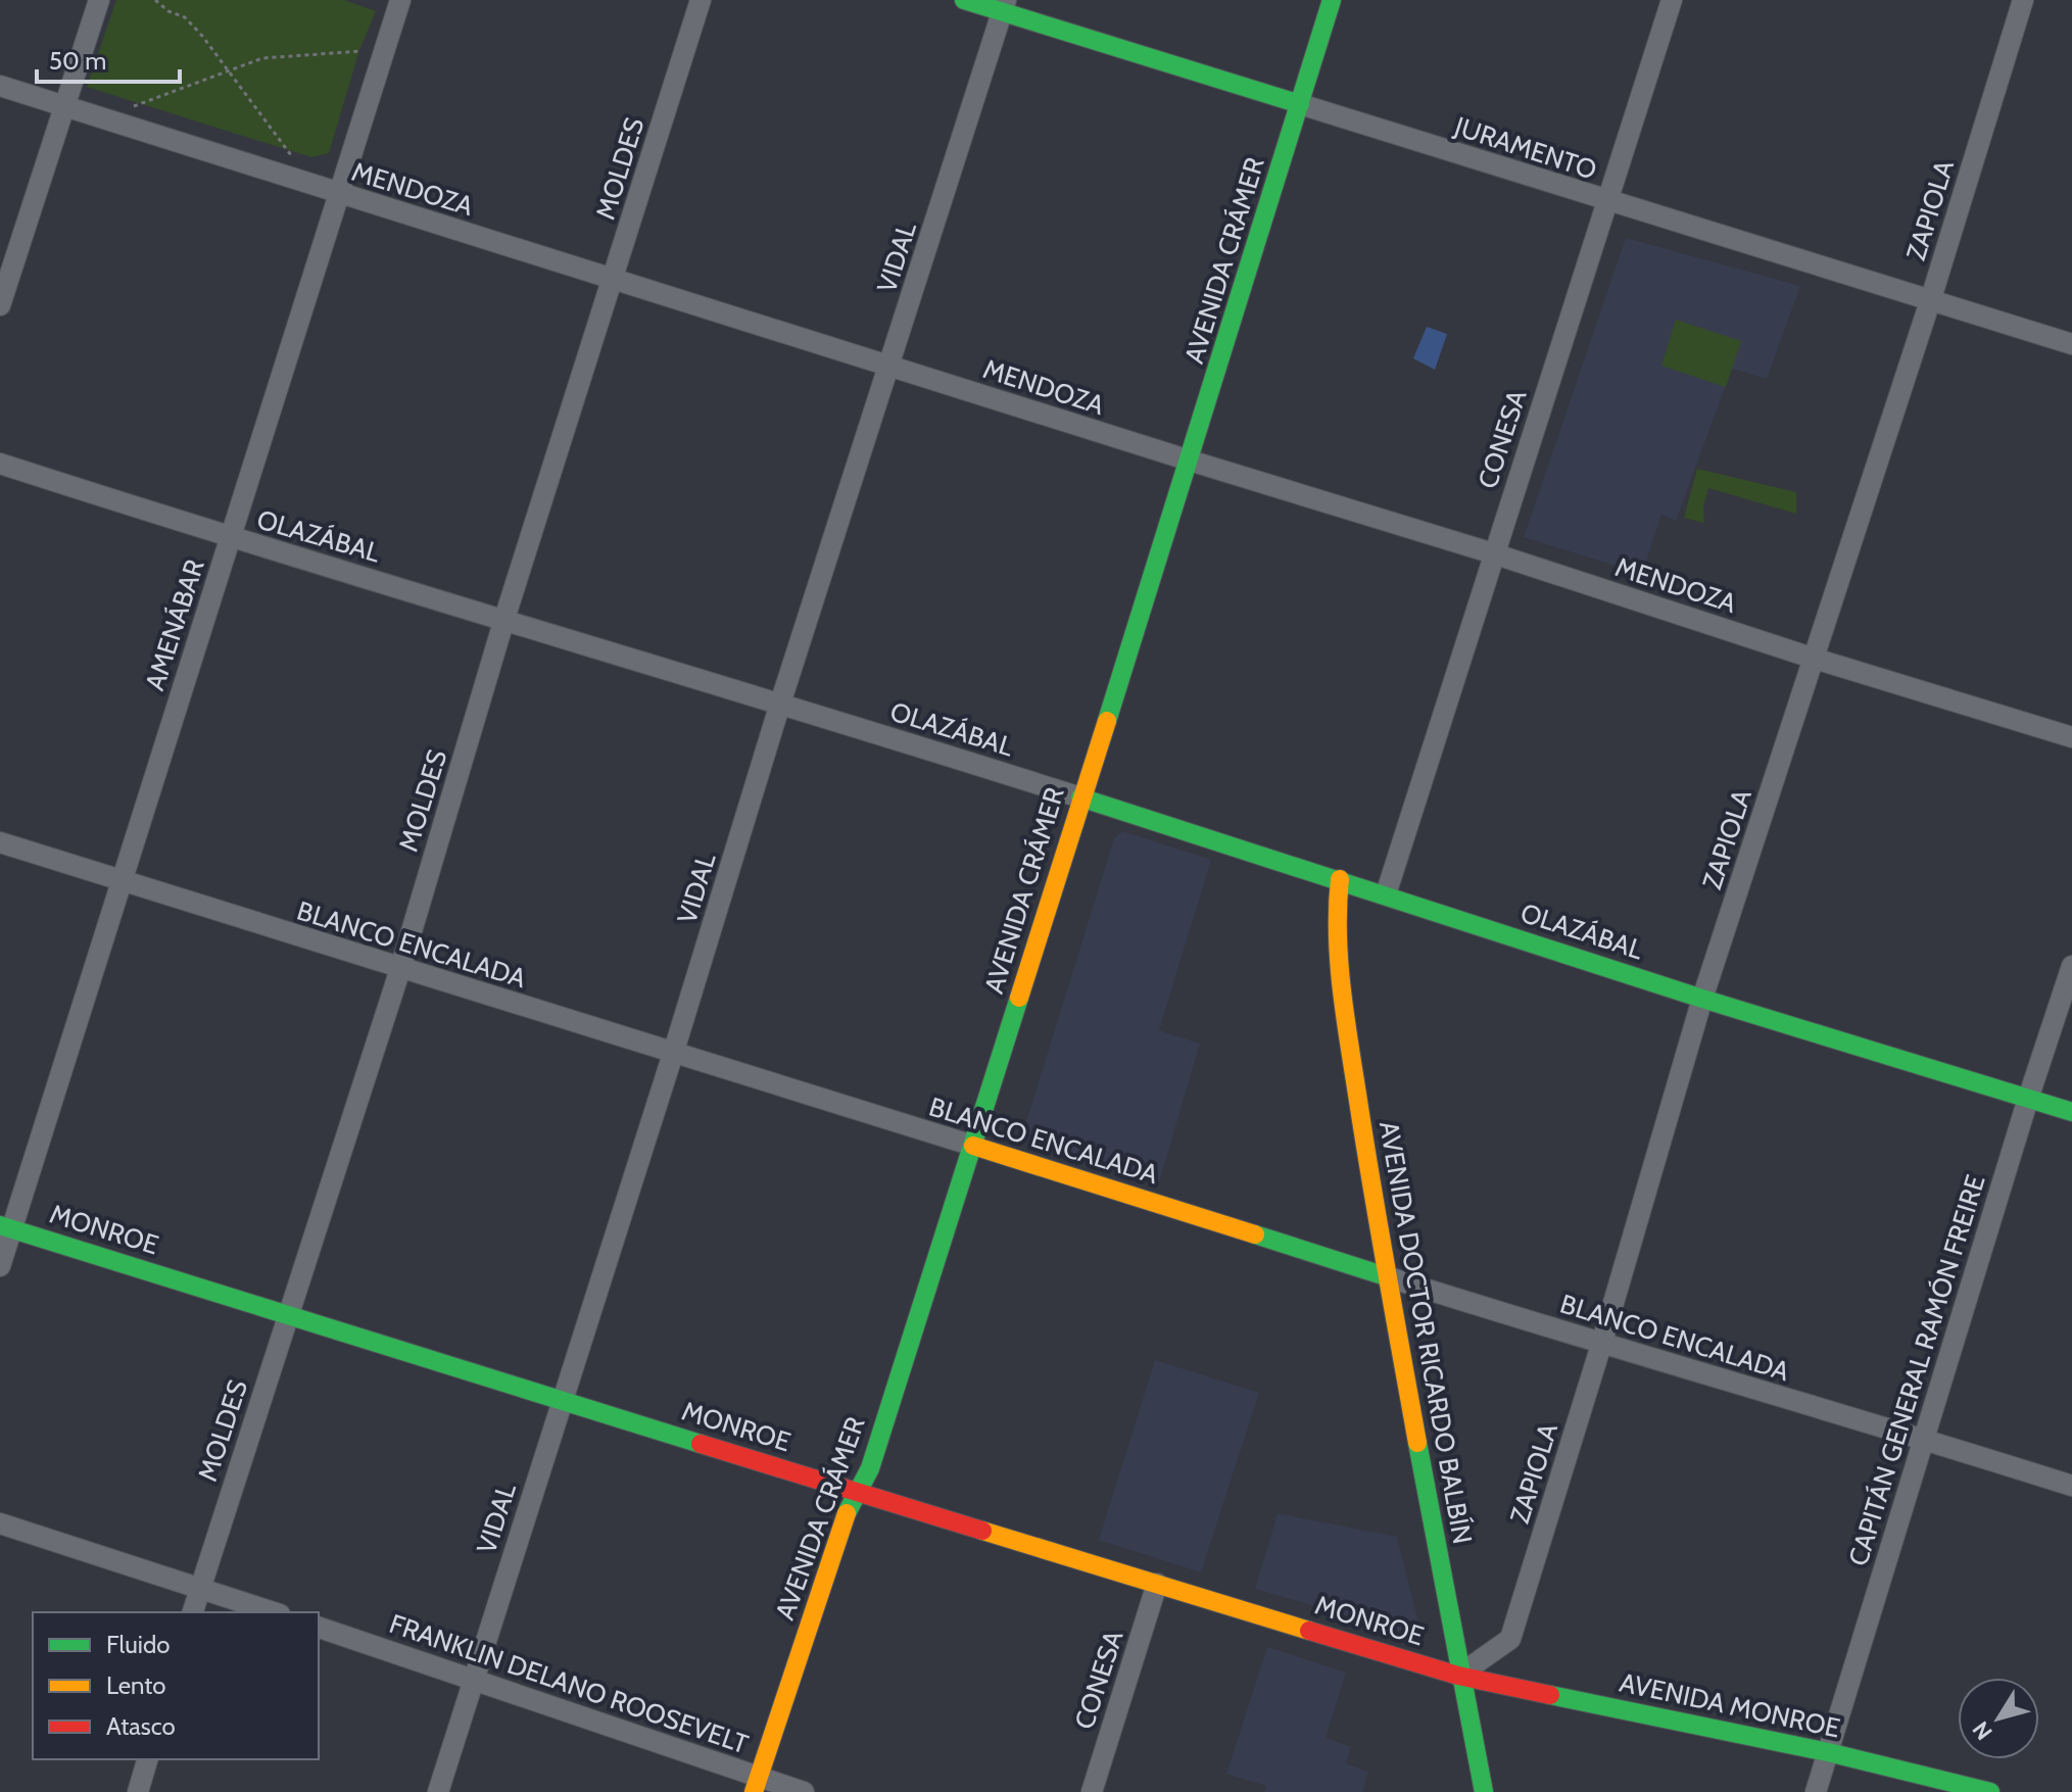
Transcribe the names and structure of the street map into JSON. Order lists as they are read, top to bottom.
{
  "streets": {
    "main road": [
      "JURAMENTO",
      "AVENIDA CRÁMER",
      "OLAZÁBAL",
      "BLANCO ENCALADA",
      "MONROE",
      "AVENIDA DOCTOR RICARDO BALBÍN",
      "AVENIDA MONROE"
    ],
    "street": [
      "MOLDES",
      "MENDOZA",
      "ZAPIOLA",
      "VIDAL",
      "CONESA",
      "AMENÁBAR",
      "CAPITÁN GENERAL RAMÓN FREIRE",
      "FRANKLIN DELANO ROOSEVELT"
    ]
  },
  "crossings": [
    ["JURAMENTO", "ZAPIOLA"],
    ["JURAMENTO", "VIDAL"],
    ["JURAMENTO", "AVENIDA CRÁMER"],
    ["JURAMENTO", "CONESA"],
    ["MOLDES", "MENDOZA"],
    ["MOLDES", "OLAZÁBAL"],
    ["MOLDES", "BLANCO ENCALADA"],
    ["MOLDES", "MONROE"],
    ["MENDOZA", "ZAPIOLA"],
    ["MENDOZA", "VIDAL"],
    ["MENDOZA", "AVENIDA CRÁMER"],
    ["MENDOZA", "CONESA"],
    ["MENDOZA", "AMENÁBAR"],
    ["ZAPIOLA", "OLAZÁBAL"],
    ["ZAPIOLA", "BLANCO ENCALADA"],
    ["ZAPIOLA", "MONROE"],
    ["ZAPIOLA", "AVENIDA DOCTOR RICARDO BALBÍN"],
    ["ZAPIOLA", "AVENIDA MONROE"],
    ["VIDAL", "OLAZÁBAL"],
    ["VIDAL", "BLANCO ENCALADA"],
    ["VIDAL", "MONROE"],
    ["VIDAL", "FRANKLIN DELANO ROOSEVELT"],
    ["AVENIDA CRÁMER", "OLAZÁBAL"],
    ["AVENIDA CRÁMER", "BLANCO ENCALADA"],
    ["AVENIDA CRÁMER", "MONROE"],
    ["AVENIDA CRÁMER", "FRANKLIN DELANO ROOSEVELT"],
    ["CONESA", "OLAZÁBAL"],
    ["CONESA", "MONROE"],
    ["OLAZÁBAL", "AMENÁBAR"],
    ["OLAZÁBAL", "AVENIDA DOCTOR RICARDO BALBÍN"],
    ["OLAZÁBAL", "CAPITÁN GENERAL RAMÓN FREIRE"],
    ["AMENÁBAR", "BLANCO ENCALADA"],
    ["AMENÁBAR", "MONROE"],
    ["BLANCO ENCALADA", "AVENIDA DOCTOR RICARDO BALBÍN"],
    ["BLANCO ENCALADA", "CAPITÁN GENERAL RAMÓN FREIRE"],
    ["MONROE", "AVENIDA DOCTOR RICARDO BALBÍN"],
    ["MONROE", "AVENIDA MONROE"],
    ["AVENIDA DOCTOR RICARDO BALBÍN", "AVENIDA MONROE"],
    ["CAPITÁN GENERAL RAMÓN FREIRE", "AVENIDA MONROE"]
  ],
  "legend": ["Fluido", "Lento", "Atasco"],
  "scale_bar": "50 m",
  "north": "bottom left"
}
